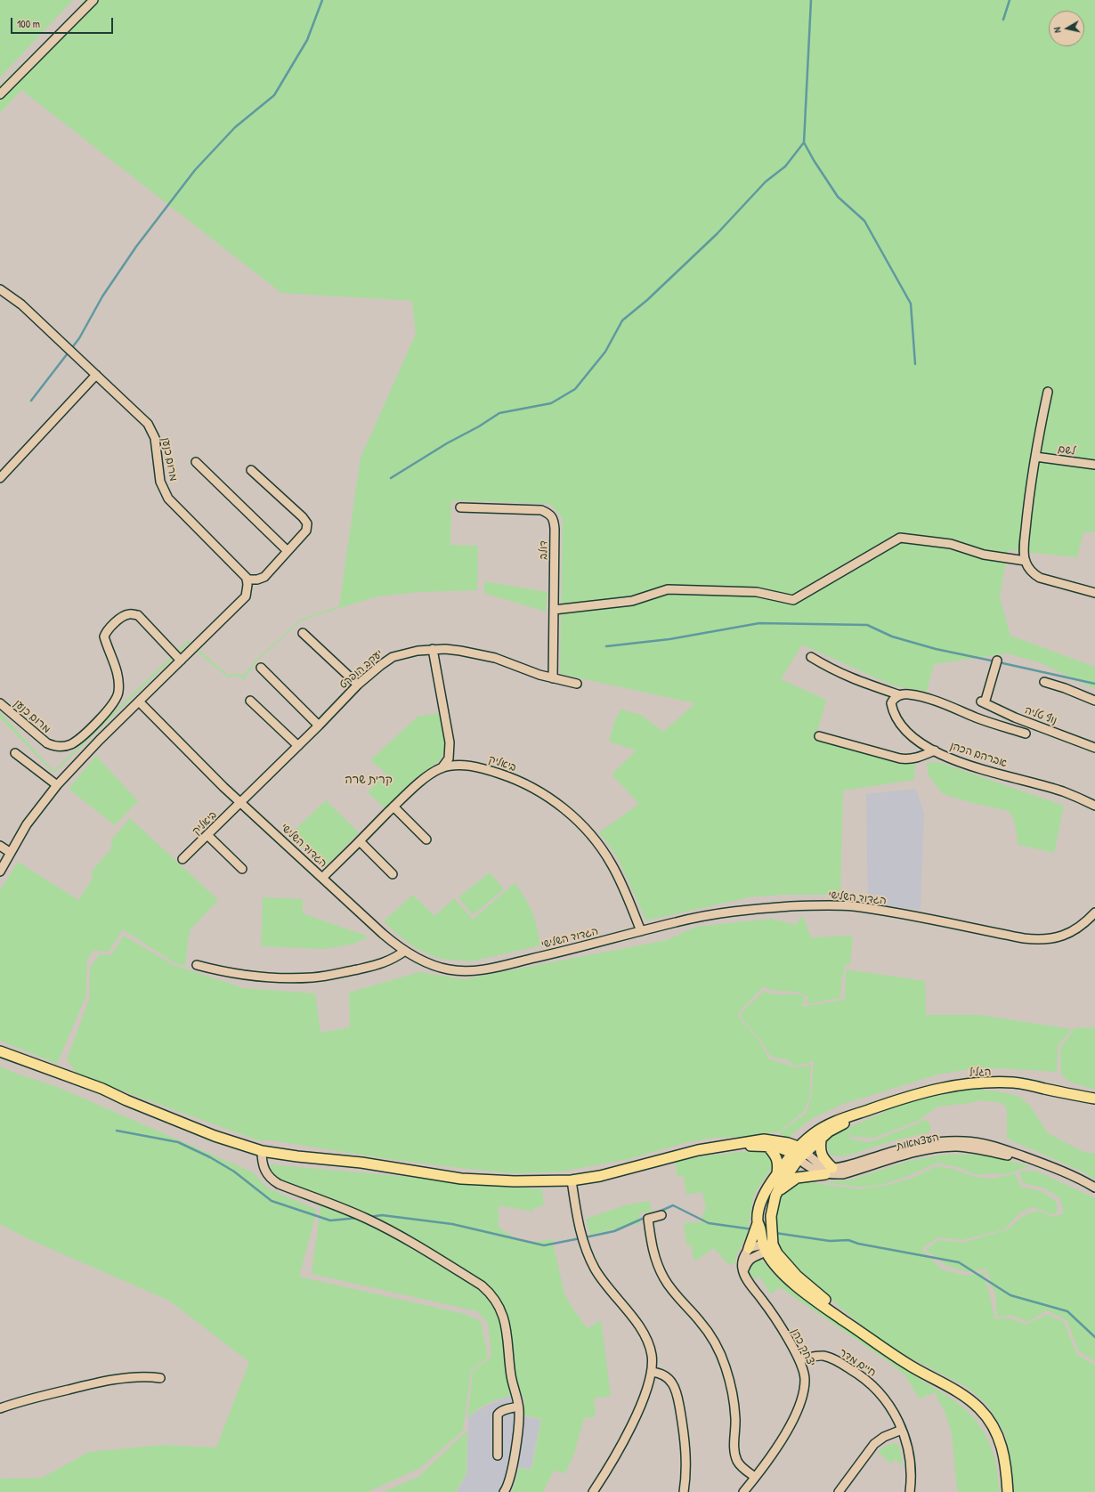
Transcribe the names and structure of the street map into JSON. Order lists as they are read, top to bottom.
{
  "streets": {
    "main road": ["הגליל"],
    "street": [
      "לשם",
      "מרום כנען",
      "דולב",
      "יעקב הופרט",
      "נוף טליה",
      "אברהם הכהן",
      "ביאליק",
      "הגדוד השלישי",
      "העצמאות",
      "יצחק כהן",
      "חיים מדר"
    ]
  },
  "crossings": [
    ["דולב", "יעקב הופרט"],
    ["יעקב הופרט", "ביאליק"],
    ["יעקב הופרט", "הגדוד השלישי"],
    ["ביאליק", "הגדוד השלישי"],
    ["הגליל", "העצמאות"],
    ["יצחק כהן", "חיים מדר"]
  ],
  "districts": ["קרית שרה"],
  "scale_bar": "100 m",
  "north": "left"
}
